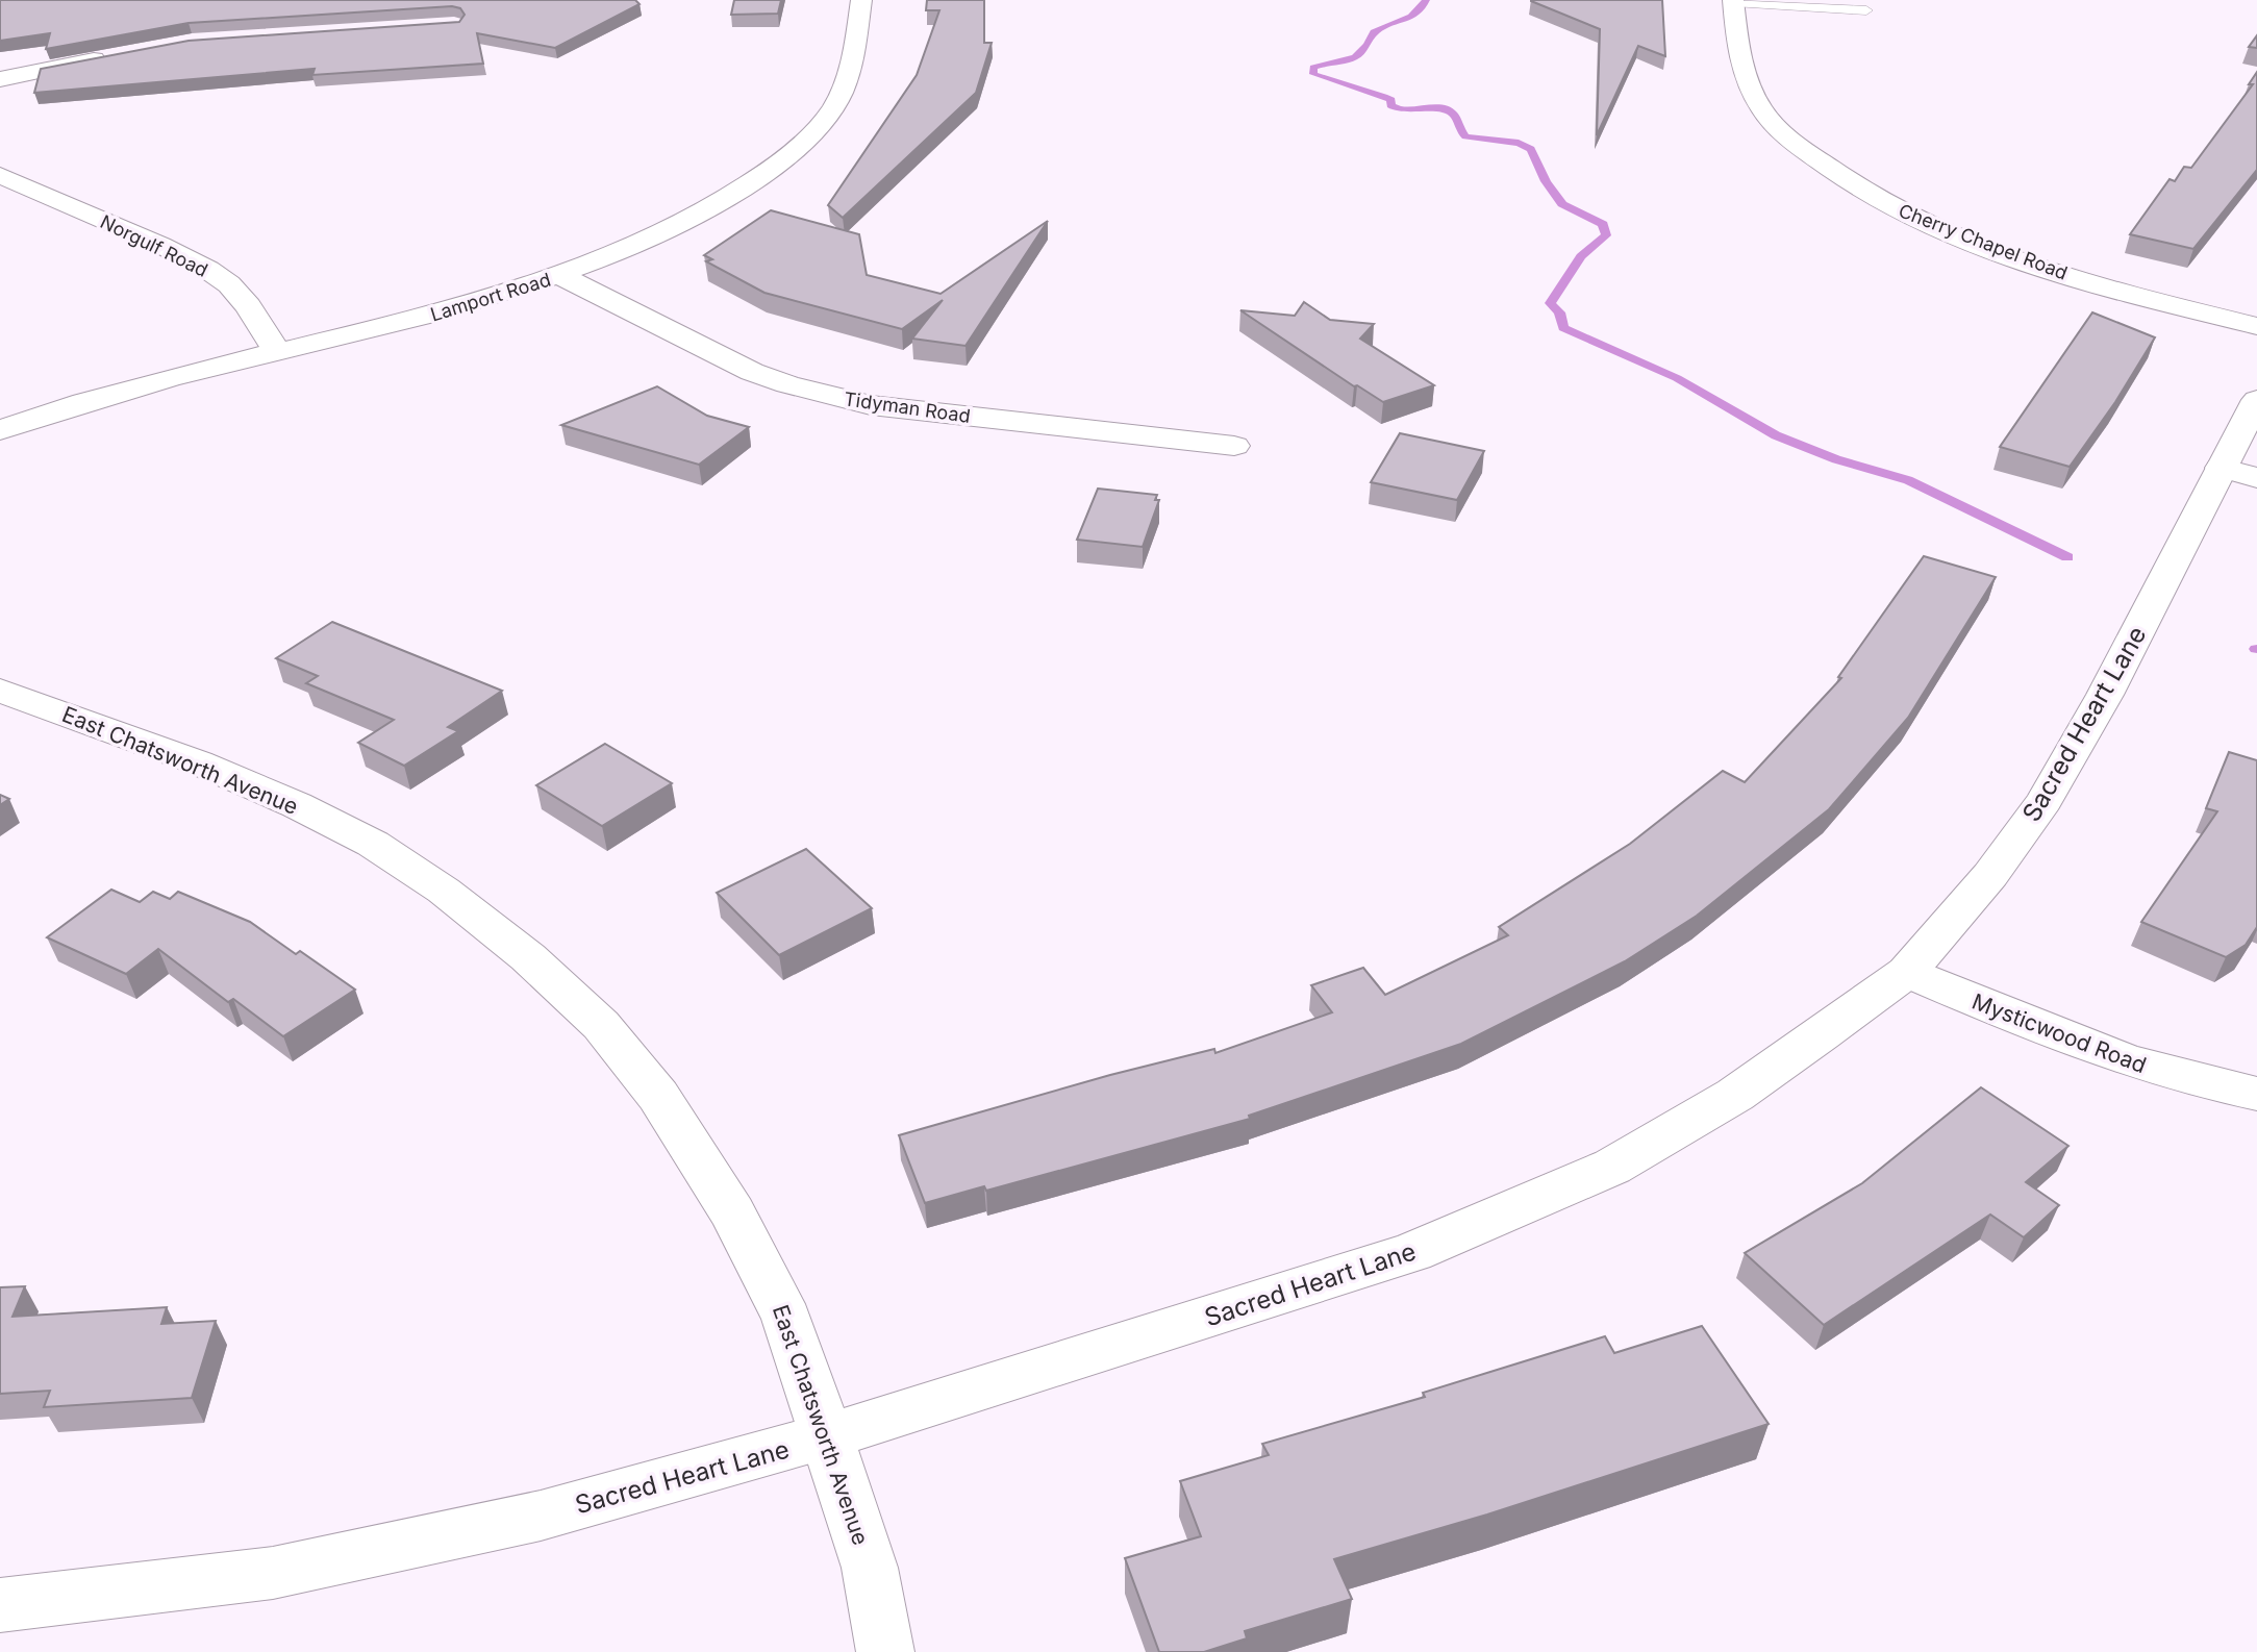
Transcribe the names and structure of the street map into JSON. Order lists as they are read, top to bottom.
{
  "streets": {
    "street": [
      "Cherry Chapel Road",
      "Norgulf Road",
      "Lamport Road",
      "Tidyman Road",
      "Sacred Heart Lane",
      "East Chatsworth Avenue",
      "Mysticwood Road"
    ]
  },
  "crossings": [
    ["Norgulf Road", "Lamport Road"],
    ["Lamport Road", "Tidyman Road"],
    ["Sacred Heart Lane", "East Chatsworth Avenue"],
    ["Sacred Heart Lane", "Mysticwood Road"]
  ]
}
